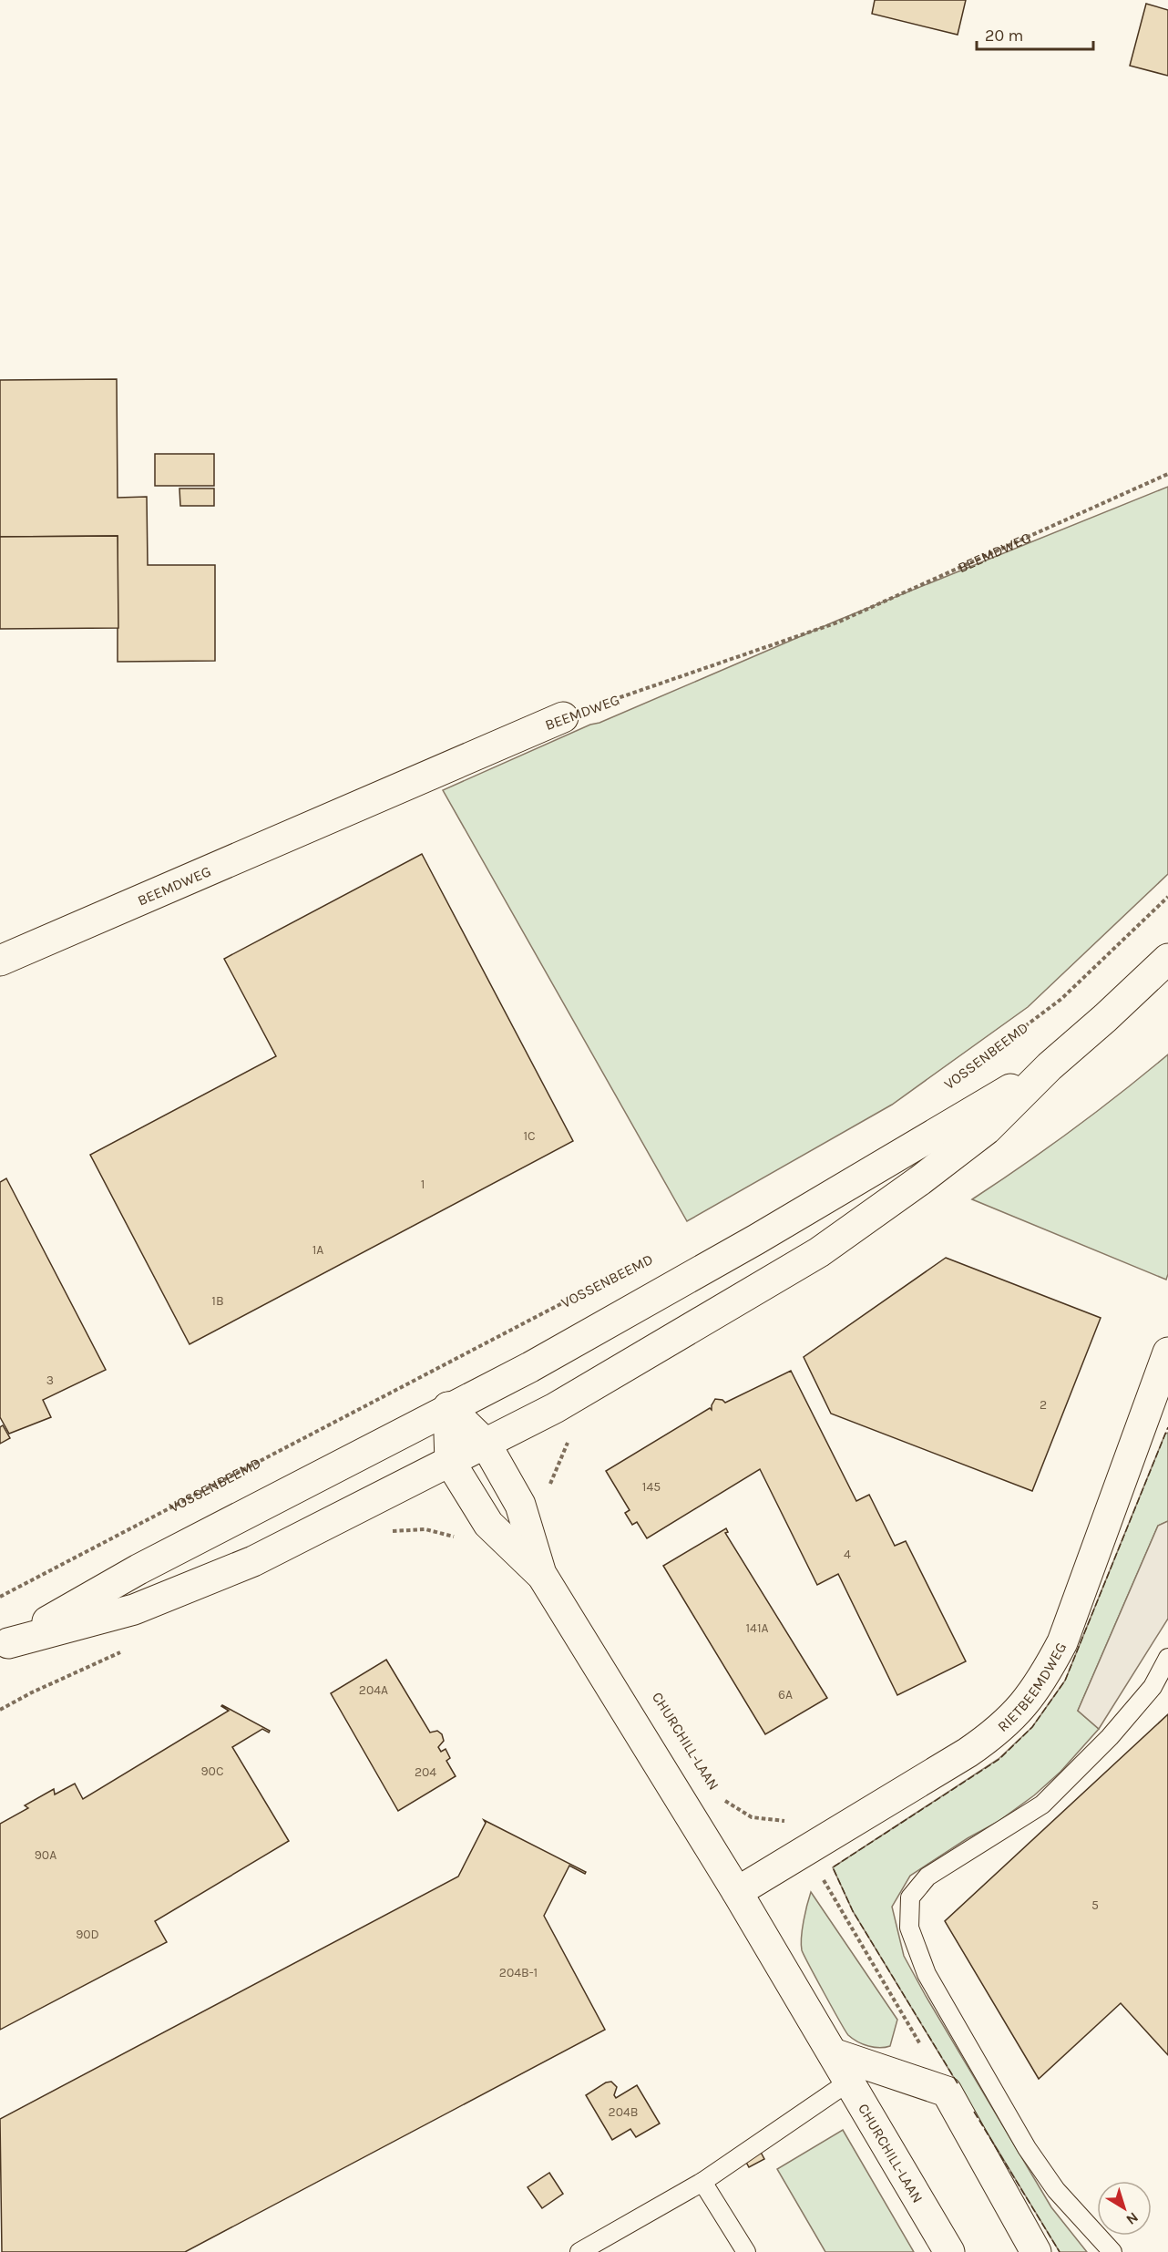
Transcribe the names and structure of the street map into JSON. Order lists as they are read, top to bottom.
{
  "streets": {
    "street": ["BEEMDWEG", "RIETBEEMDWEG", "CHURCHILL-LAAN"],
    "path": ["VOSSENBEEMD"]
  },
  "crossings": [
    ["RIETBEEMDWEG", "CHURCHILL-LAAN"]
  ],
  "house_numbers": [
    "1C",
    "1",
    "1A",
    "1B",
    "3",
    "2",
    "145",
    "4",
    "141A",
    "204A",
    "6A",
    "90C",
    "204",
    "90A",
    "5",
    "90D",
    "204B-1",
    "204B"
  ],
  "scale_bar": "20 m",
  "north": "bottom right"
}
